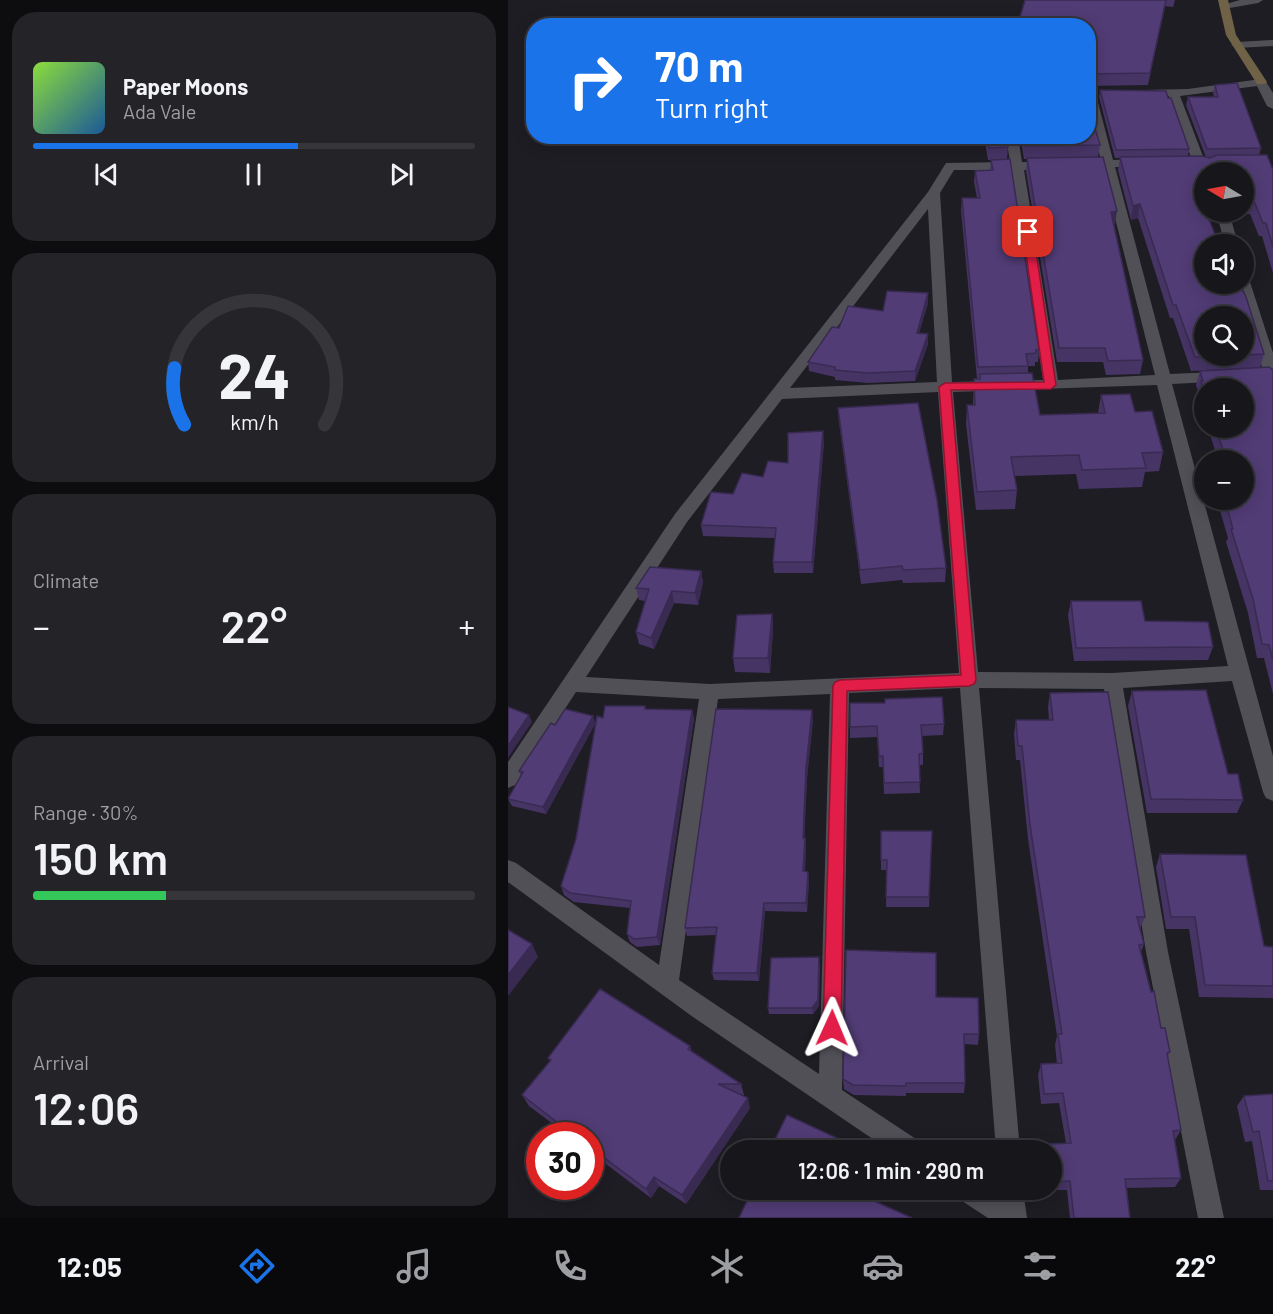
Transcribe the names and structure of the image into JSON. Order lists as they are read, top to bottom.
{
  "north": "left",
  "page": {
    "turn": ["70 m", "Turn right"],
    "song": ["Paper Moons", "Ada Vale"],
    "map_buttons": ["+", "−"],
    "tile": [
      "Climate",
      ["Range · 30%", "150 km"],
      ["Arrival", "12:06"]
    ],
    "heat": ["−", "22°", "+"],
    "limit": "30",
    "trip": "12:06 · 1 min · 290 m",
    "tabs": ["12:05", "22°"],
    "gauge": ["24", "km/h"]
  }
}
